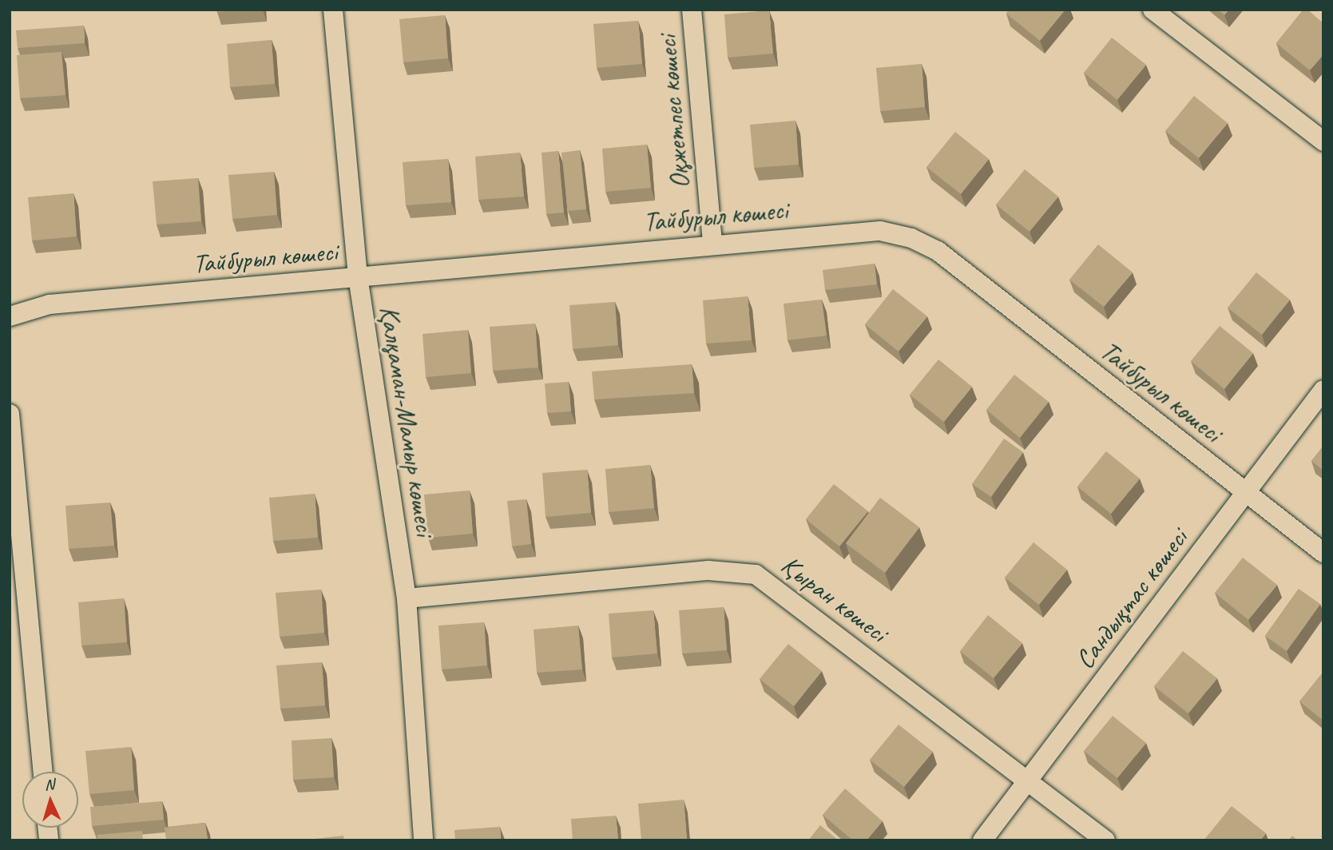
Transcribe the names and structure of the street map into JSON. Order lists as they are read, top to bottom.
{
  "streets": {
    "street": [
      "Оқжетпес көшесі",
      "Тайбурыл көшесі",
      "Қалқаман-Мамыр көшесі",
      "Қыран көшесі",
      "Сандықтас көшесі"
    ]
  },
  "crossings": [
    ["Оқжетпес көшесі", "Тайбурыл көшесі"],
    ["Тайбурыл көшесі", "Қалқаман-Мамыр көшесі"],
    ["Тайбурыл көшесі", "Сандықтас көшесі"],
    ["Қалқаман-Мамыр көшесі", "Қыран көшесі"],
    ["Қыран көшесі", "Сандықтас көшесі"]
  ],
  "north": "top"
}
